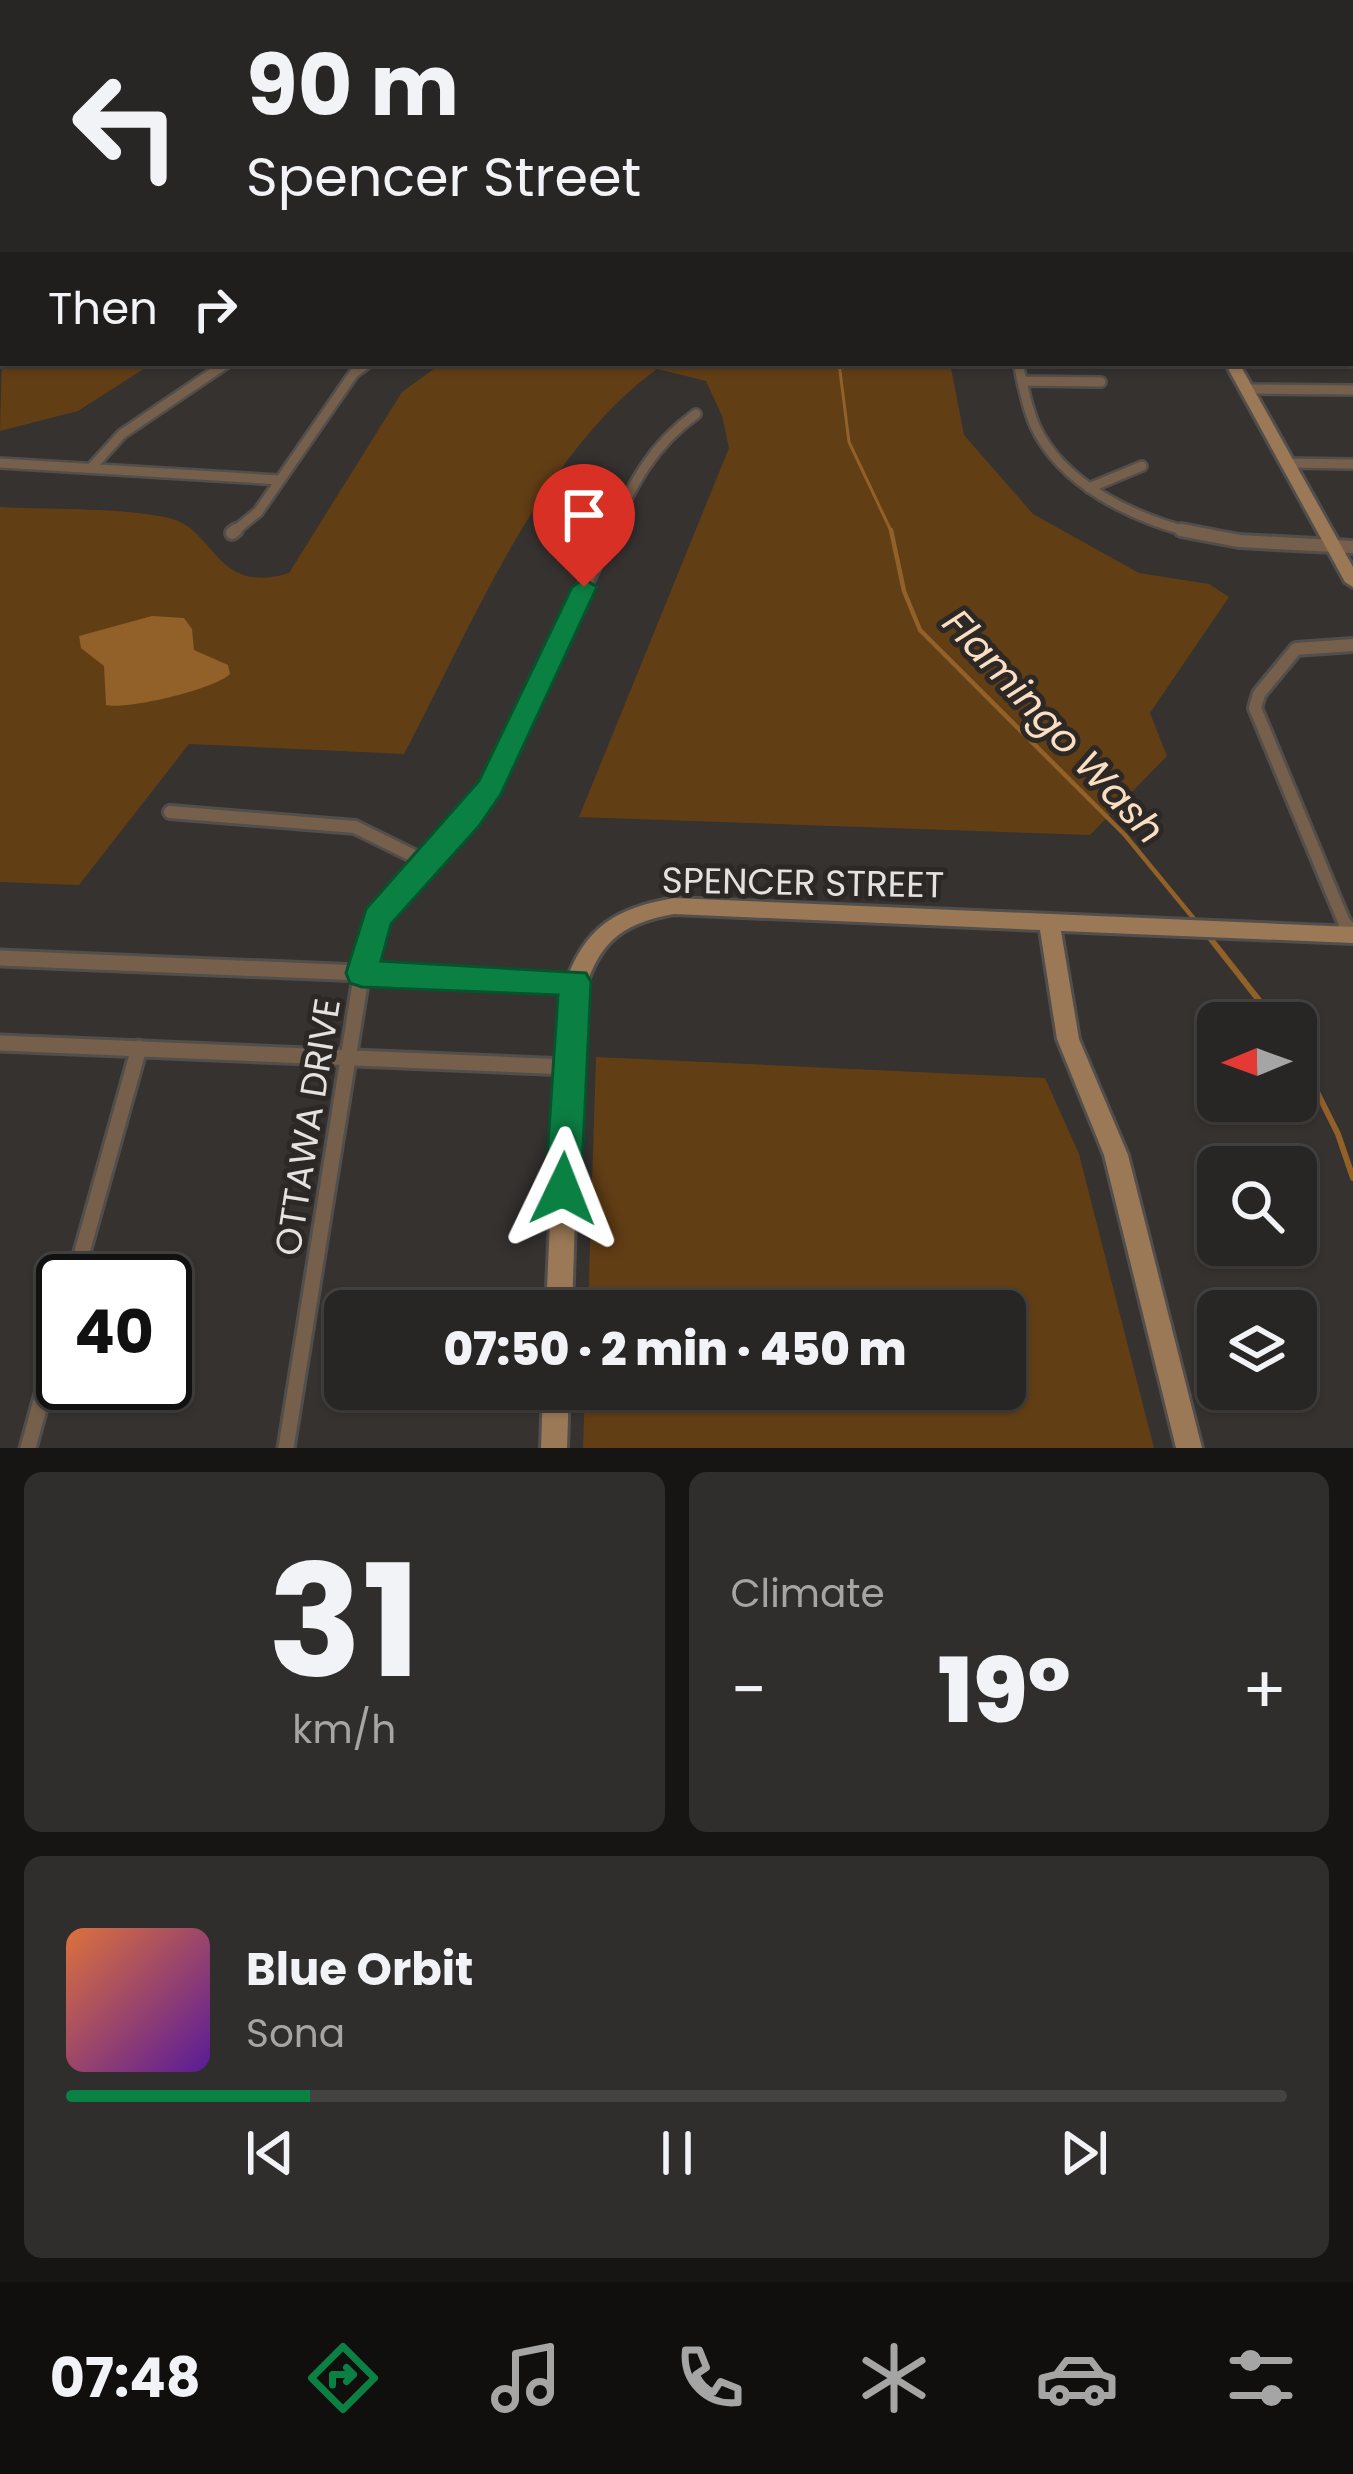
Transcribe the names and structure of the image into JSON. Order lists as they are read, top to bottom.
{
  "streets": {
    "street": ["SPENCER STREET", "OTTAWA DRIVE"]
  },
  "water": ["Flamingo Wash"],
  "north": "left",
  "page": {
    "turn": ["90 m", "Spencer Street"],
    "then": "Then",
    "limit": "40",
    "trip": "07:50 · 2 min · 450 m",
    "tile": [
      ["31", "km/h"],
      "Climate"
    ],
    "heat": ["−", "19°", "+"],
    "song": ["Blue Orbit", "Sona"],
    "tabs": "07:48"
  }
}
